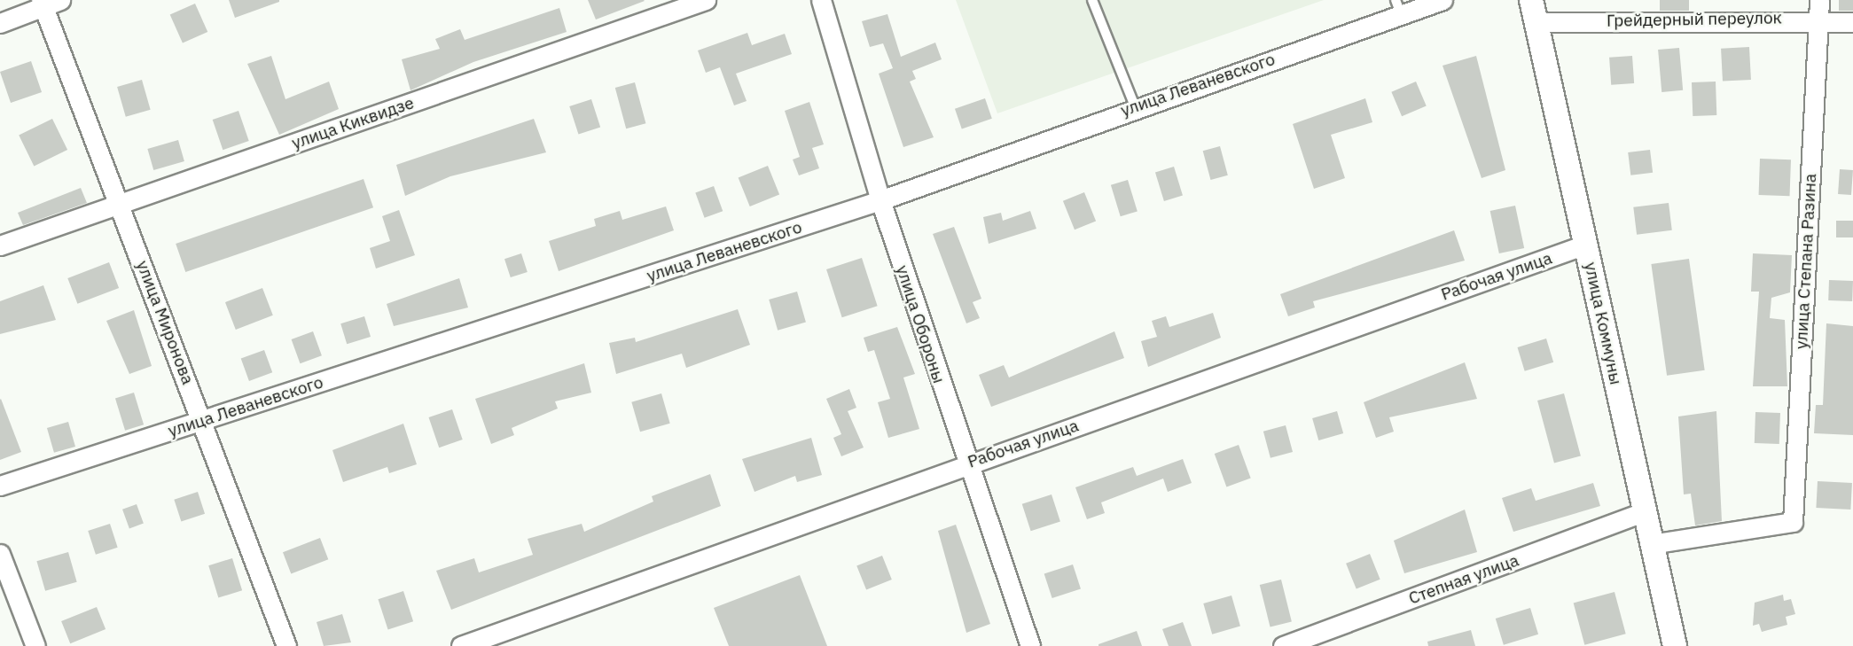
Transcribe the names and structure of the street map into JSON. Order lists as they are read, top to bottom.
{
  "streets": {
    "street": [
      "Грейдерный переулок",
      "улица Леваневского",
      "улица Киквидзе",
      "улица Степана Разина",
      "Рабочая улица",
      "улица Миронова",
      "улица Коммуны",
      "улица Обороны",
      "Степная улица"
    ]
  },
  "crossings": [
    ["Грейдерный переулок", "улица Степана Разина"],
    ["Грейдерный переулок", "улица Коммуны"],
    ["улица Леваневского", "улица Миронова"],
    ["улица Леваневского", "улица Обороны"],
    ["улица Киквидзе", "улица Миронова"],
    ["улица Степана Разина", "улица Коммуны"],
    ["Рабочая улица", "улица Коммуны"],
    ["Рабочая улица", "улица Обороны"],
    ["улица Коммуны", "Степная улица"]
  ]
}
